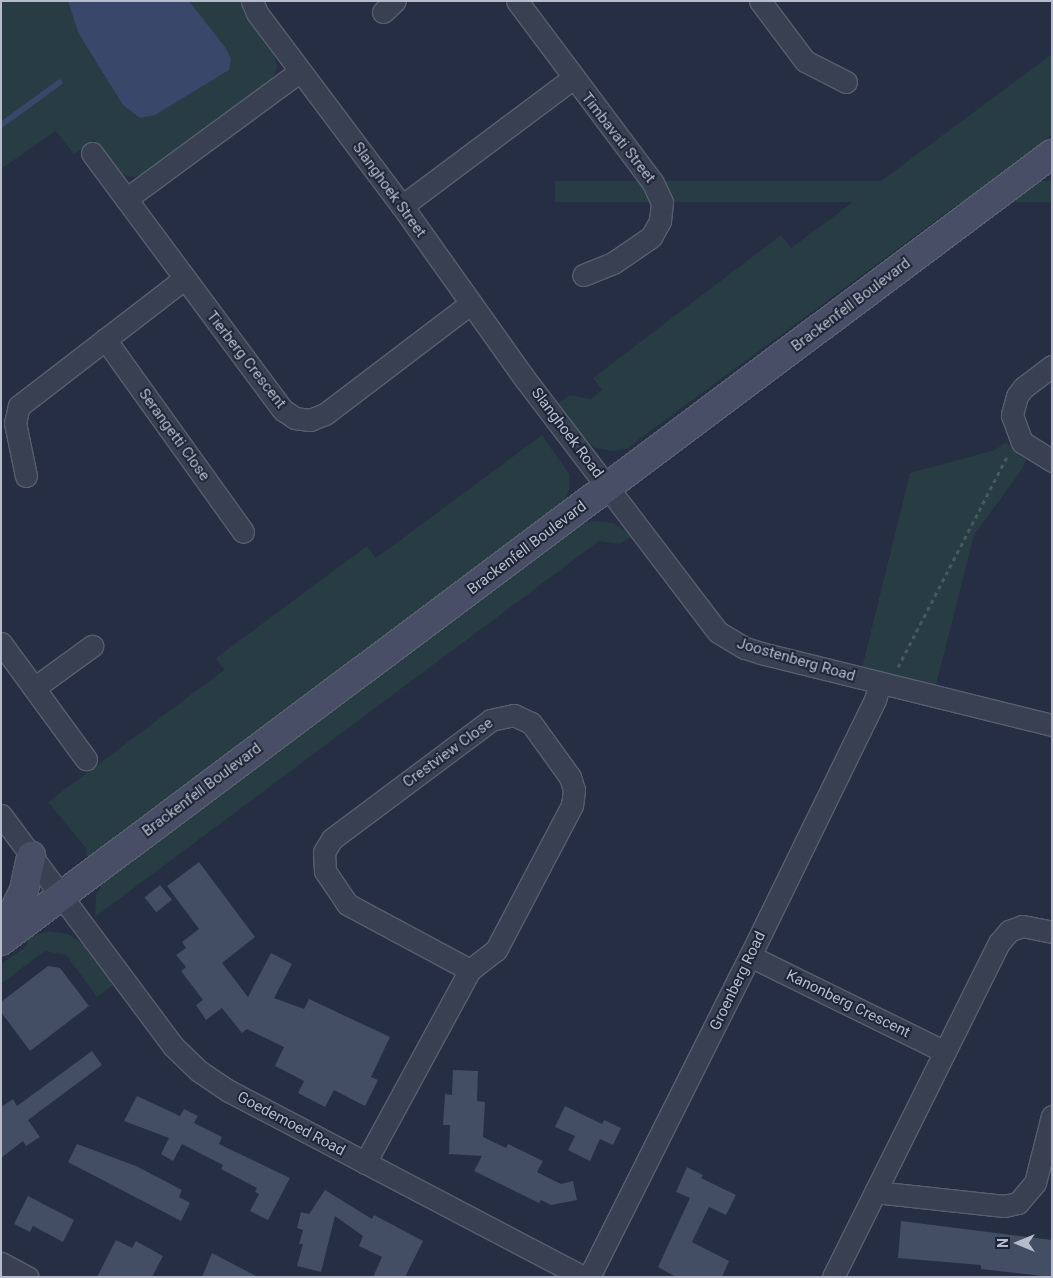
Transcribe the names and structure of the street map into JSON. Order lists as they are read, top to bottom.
{
  "streets": {
    "street": [
      "Timbavati Street",
      "Slanghoek Street",
      "Brackenfell Boulevard",
      "Tierberg Crescent",
      "Slanghoek Road",
      "Serangetti Close",
      "Joostenberg Road",
      "Crestview Close",
      "Groenberg Road",
      "Kanonberg Crescent",
      "Goedemoed Road"
    ]
  },
  "crossings": [
    ["Timbavati Street", "Slanghoek Street"],
    ["Slanghoek Street", "Tierberg Crescent"],
    ["Slanghoek Street", "Slanghoek Road"],
    ["Brackenfell Boulevard", "Slanghoek Road"],
    ["Brackenfell Boulevard", "Joostenberg Road"],
    ["Brackenfell Boulevard", "Goedemoed Road"],
    ["Slanghoek Road", "Joostenberg Road"],
    ["Joostenberg Road", "Groenberg Road"],
    ["Crestview Close", "Goedemoed Road"],
    ["Groenberg Road", "Kanonberg Crescent"]
  ],
  "north": "left"
}
